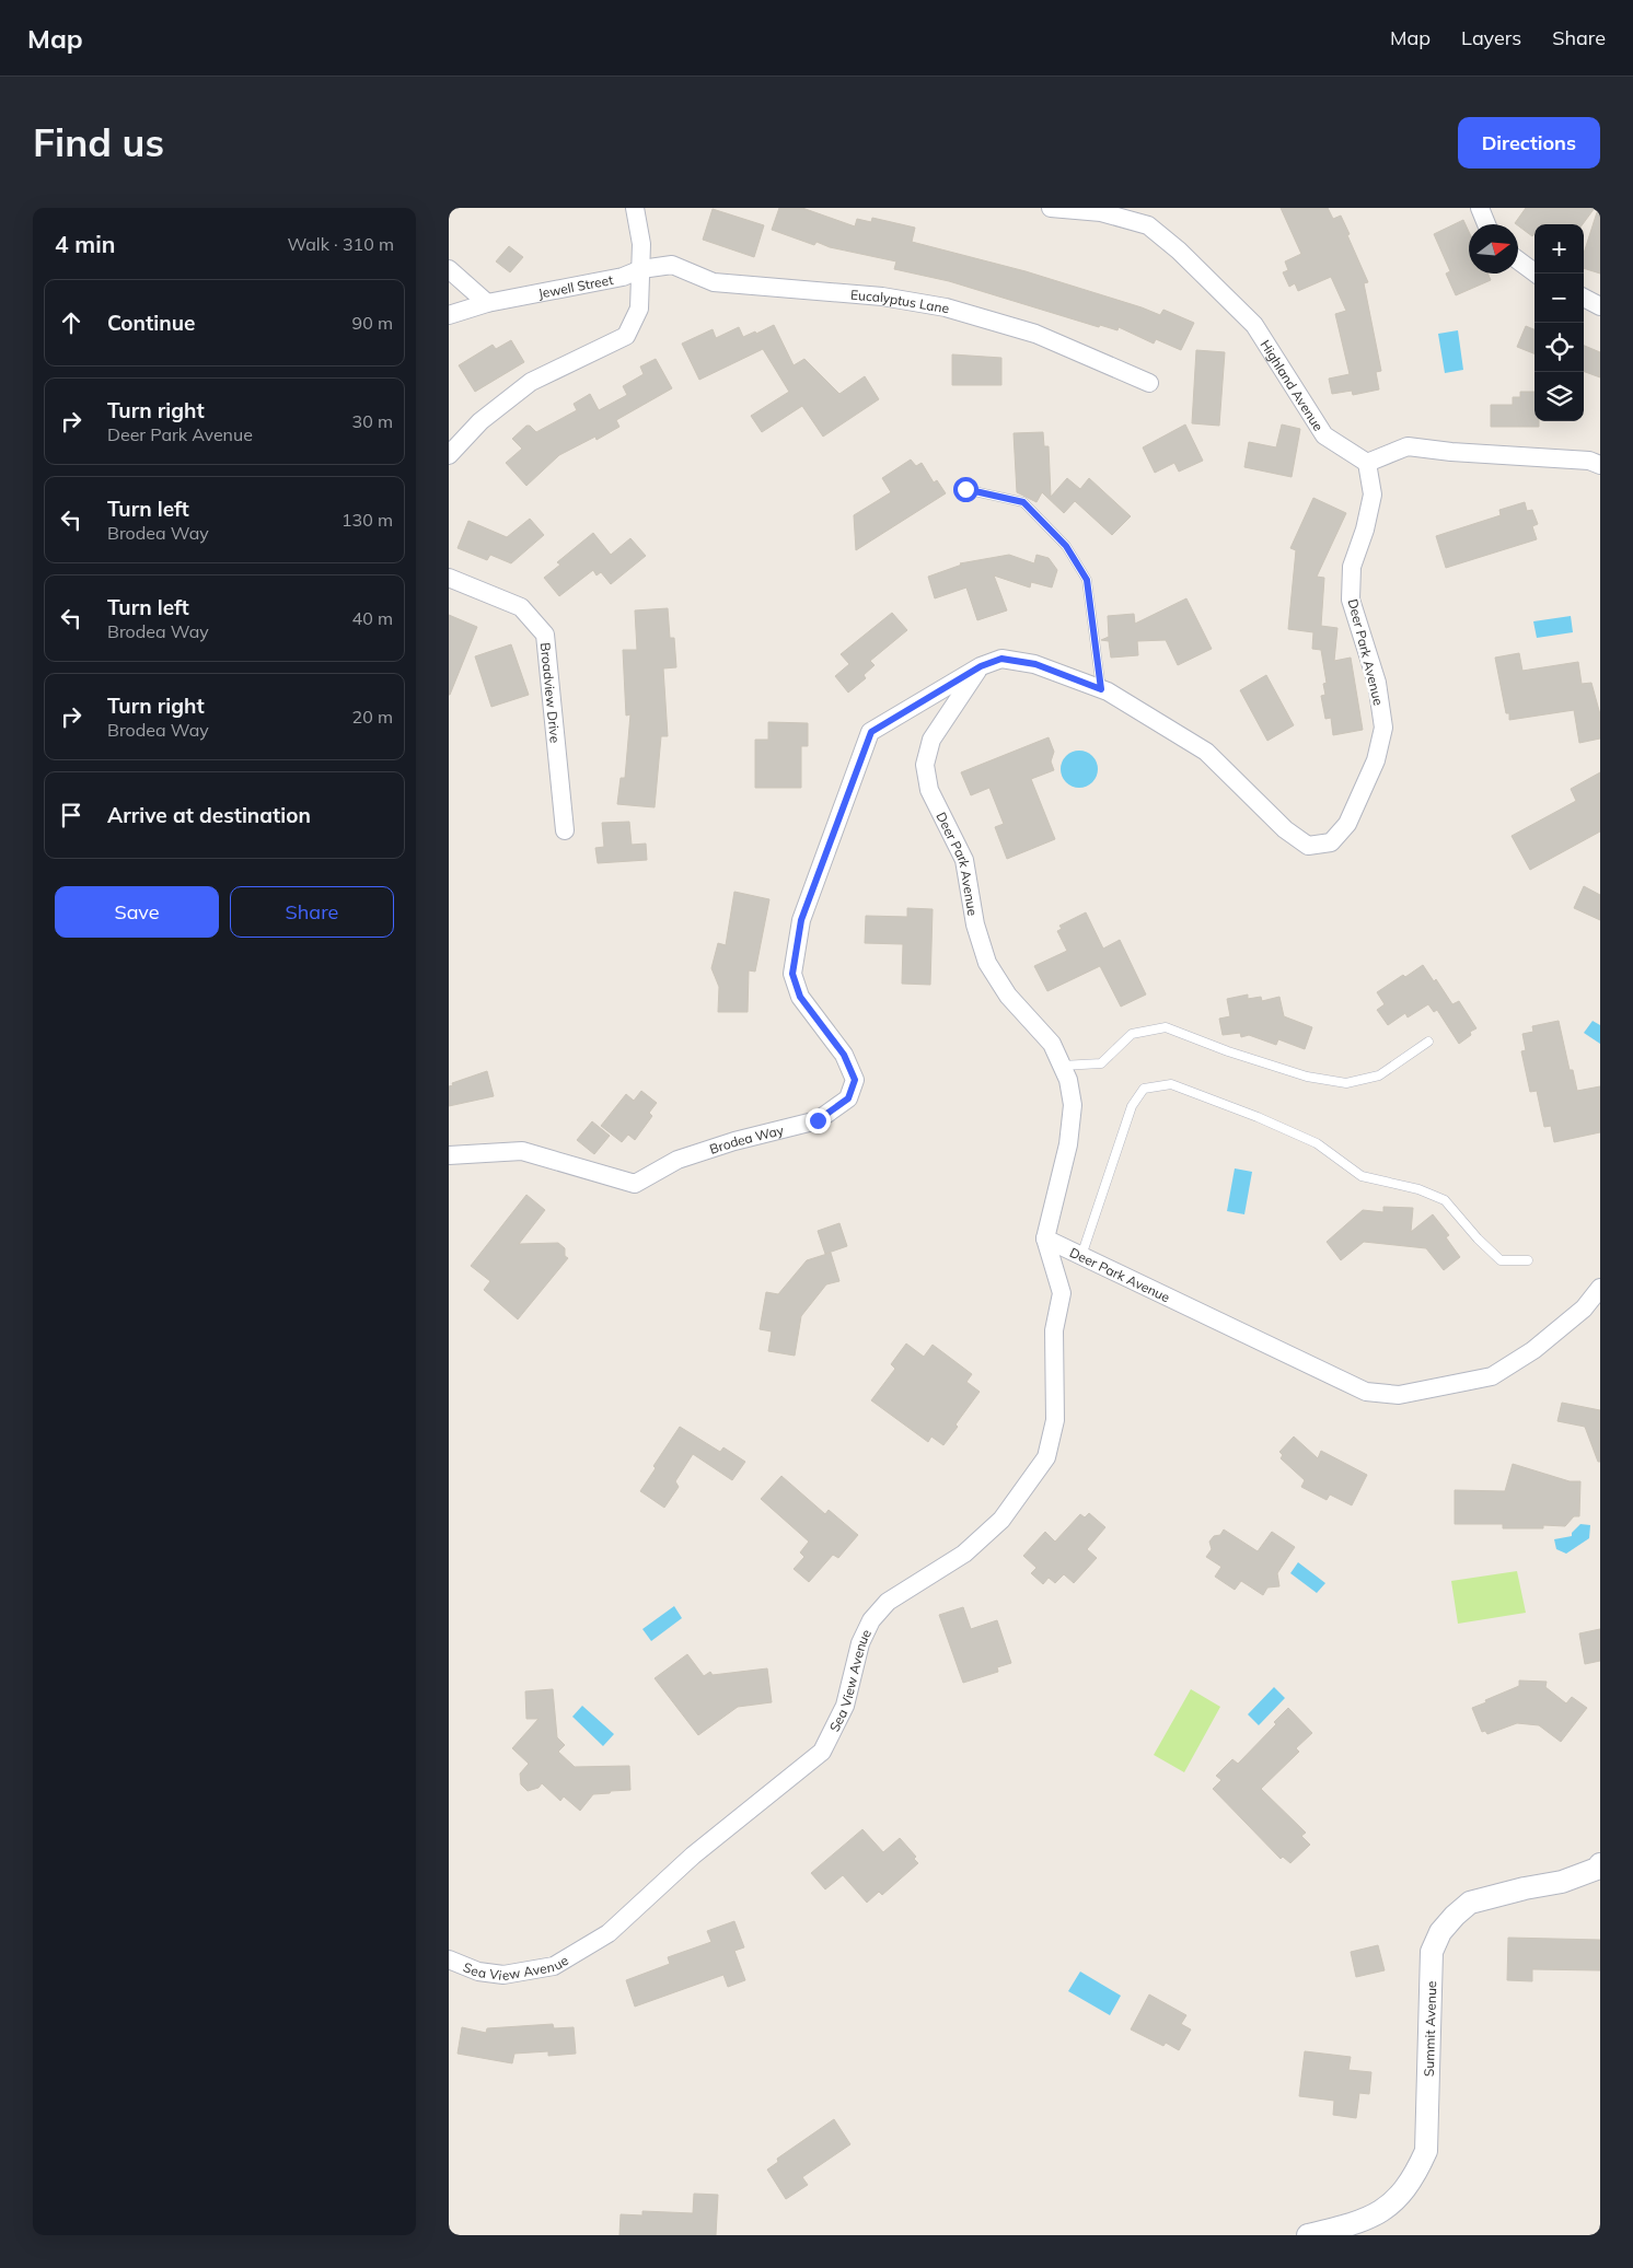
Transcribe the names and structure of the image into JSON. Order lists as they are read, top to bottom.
{
  "streets": {
    "street": [
      "Jewell Street",
      "Eucalyptus Lane",
      "Highland Avenue",
      "Deer Park Avenue",
      "Broadview Drive",
      "Brodea Way",
      "Sea View Avenue",
      "Summit Avenue"
    ]
  },
  "crossings": [
    ["Jewell Street", "Eucalyptus Lane"],
    ["Highland Avenue", "Deer Park Avenue"],
    ["Deer Park Avenue", "Brodea Way"],
    ["Deer Park Avenue", "Sea View Avenue"]
  ],
  "north": "right",
  "page": {
    "header": "Map",
    "nav": ["Map", "Layers", "Share"],
    "buttons": [
      "Directions",
      ["Save", "Share"]
    ],
    "title": "Find us",
    "heading": ["4 min", "Walk · 310 m"],
    "map_buttons": ["+", "−"],
    "list": [
      ["Continue", "90 m"],
      ["Turn right", "Deer Park Avenue", "30 m"],
      ["Turn left", "Brodea Way", "130 m"],
      ["Turn left", "Brodea Way", "40 m"],
      ["Turn right", "Brodea Way", "20 m"],
      "Arrive at destination"
    ]
  }
}
